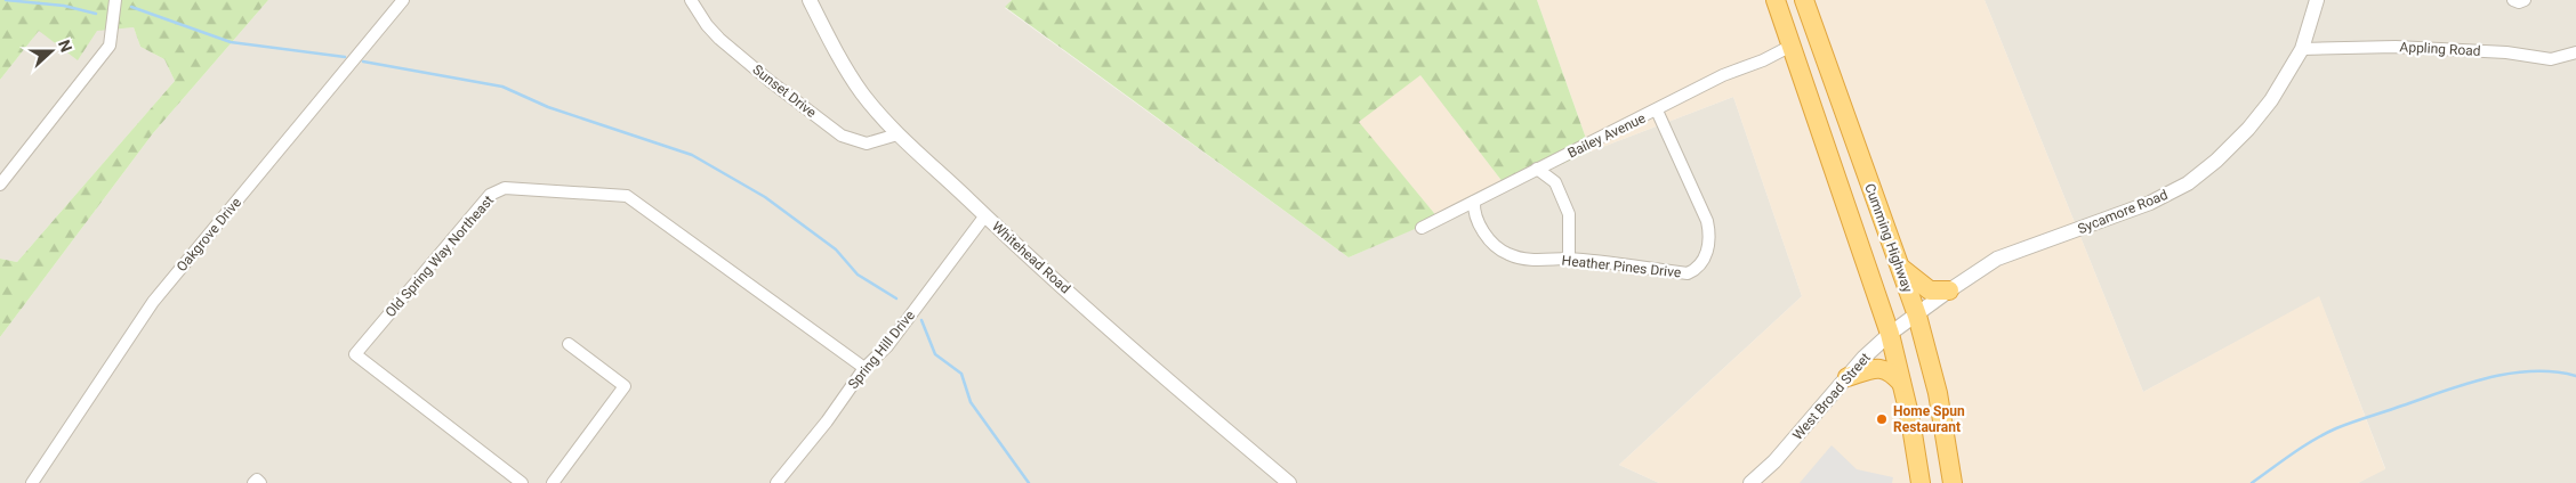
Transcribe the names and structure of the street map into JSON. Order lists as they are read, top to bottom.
{
  "streets": {
    "highway": ["Cumming Highway"],
    "street": [
      "Appling Road",
      "Sunset Drive",
      "Bailey Avenue",
      "Sycamore Road",
      "Oakgrove Drive",
      "Old Spring Way Northeast",
      "Whitehead Road",
      "Heather Pines Drive",
      "Spring Hill Drive",
      "West Broad Street"
    ]
  },
  "crossings": [
    ["Appling Road", "Sycamore Road"],
    ["Sunset Drive", "Whitehead Road"],
    ["Bailey Avenue", "Cumming Highway"],
    ["Bailey Avenue", "Heather Pines Drive"],
    ["Sycamore Road", "Cumming Highway"],
    ["Sycamore Road", "West Broad Street"],
    ["Cumming Highway", "West Broad Street"],
    ["Old Spring Way Northeast", "Spring Hill Drive"],
    ["Whitehead Road", "Spring Hill Drive"]
  ],
  "places": ["Home Spun Restaurant"],
  "north": "right"
}
